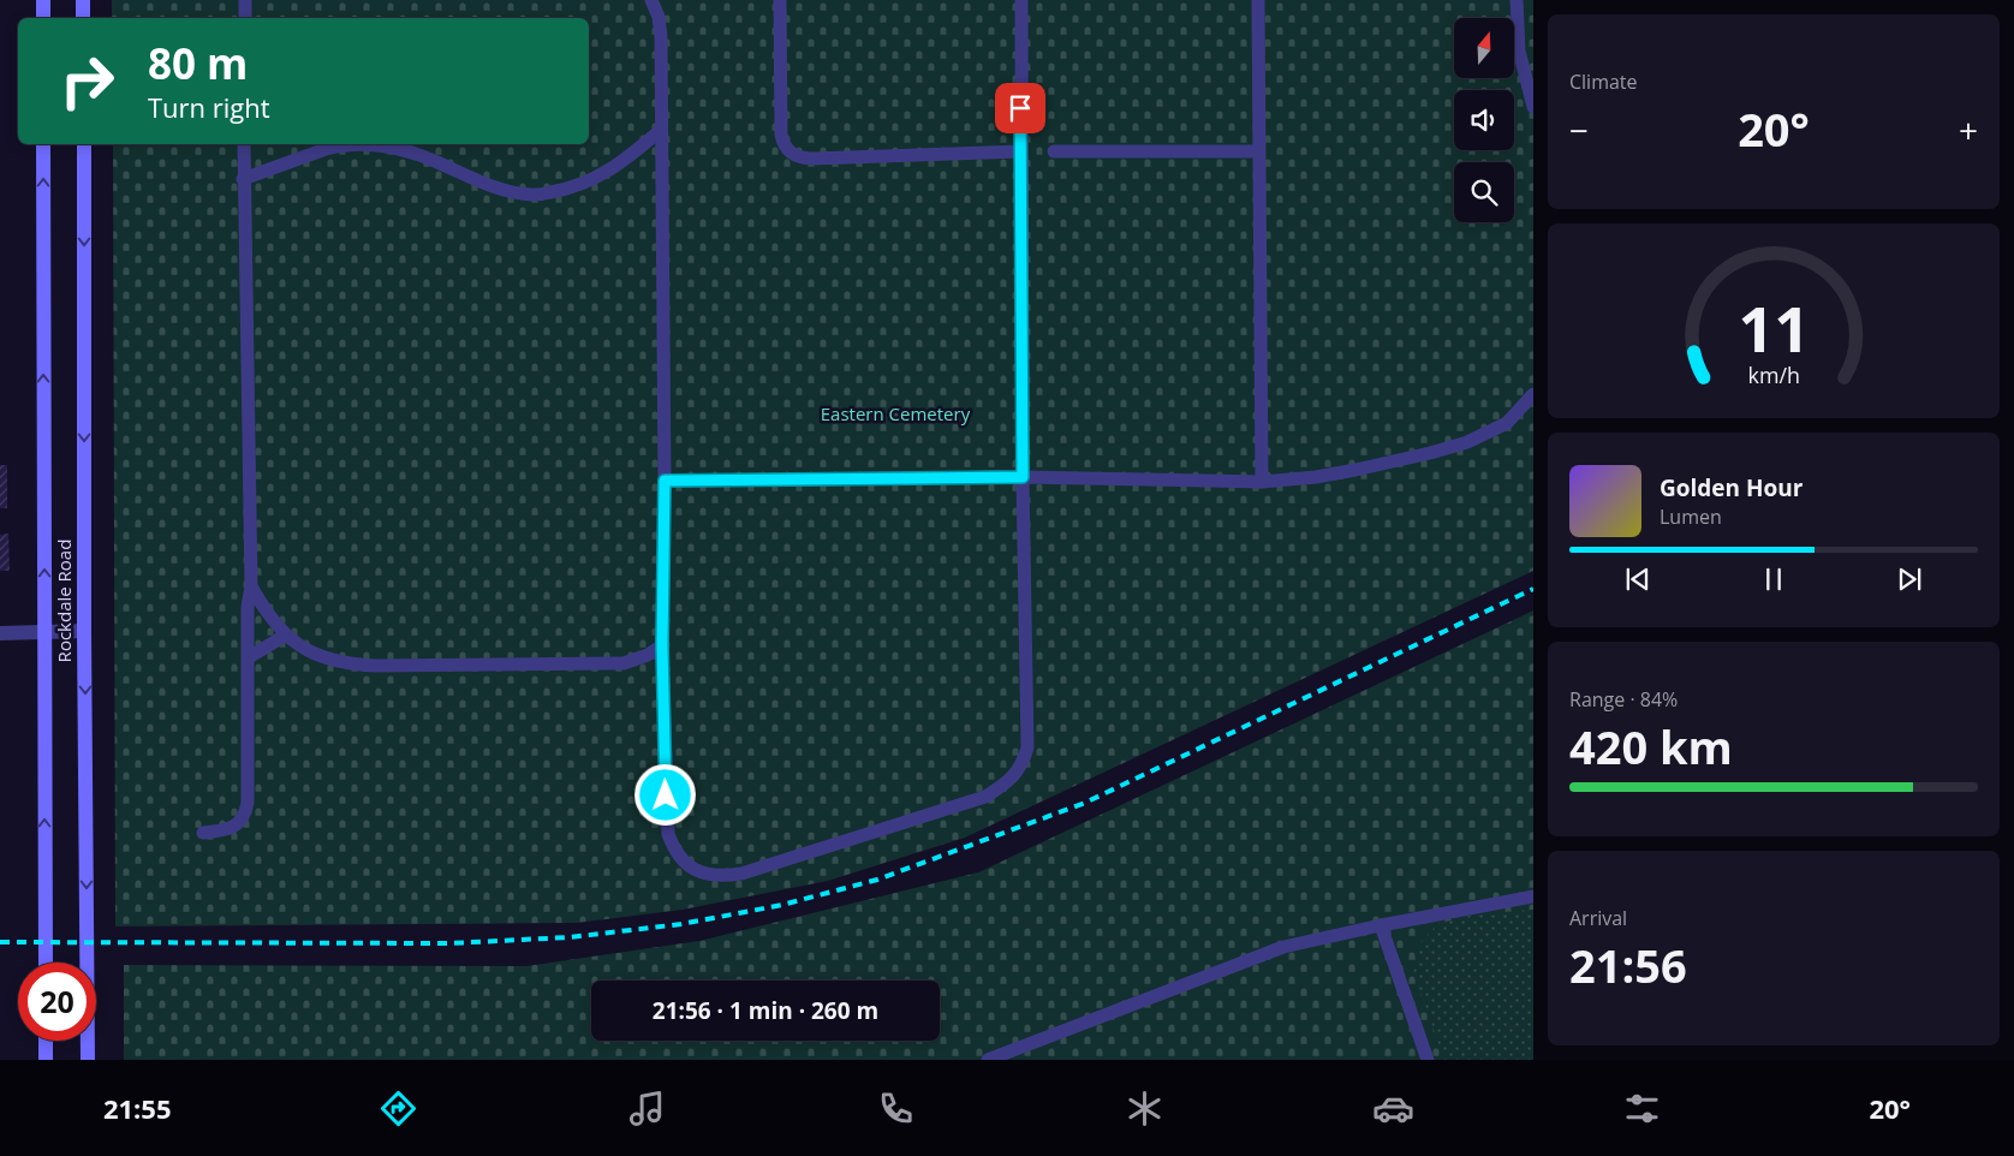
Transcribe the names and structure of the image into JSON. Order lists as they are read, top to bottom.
{
  "streets": {
    "main road": ["Rockdale Road"]
  },
  "parks": ["Eastern Cemetery"],
  "north": "top",
  "page": {
    "tile": [
      "Climate",
      ["Range · 84%", "420 km"],
      ["Arrival", "21:56"]
    ],
    "turn": ["80 m", "Turn right"],
    "heat": ["−", "20°", "+"],
    "song": ["Golden Hour", "Lumen"],
    "limit": "20",
    "trip": "21:56 · 1 min · 260 m",
    "tabs": ["21:55", "20°"],
    "gauge": ["11", "km/h"]
  }
}
